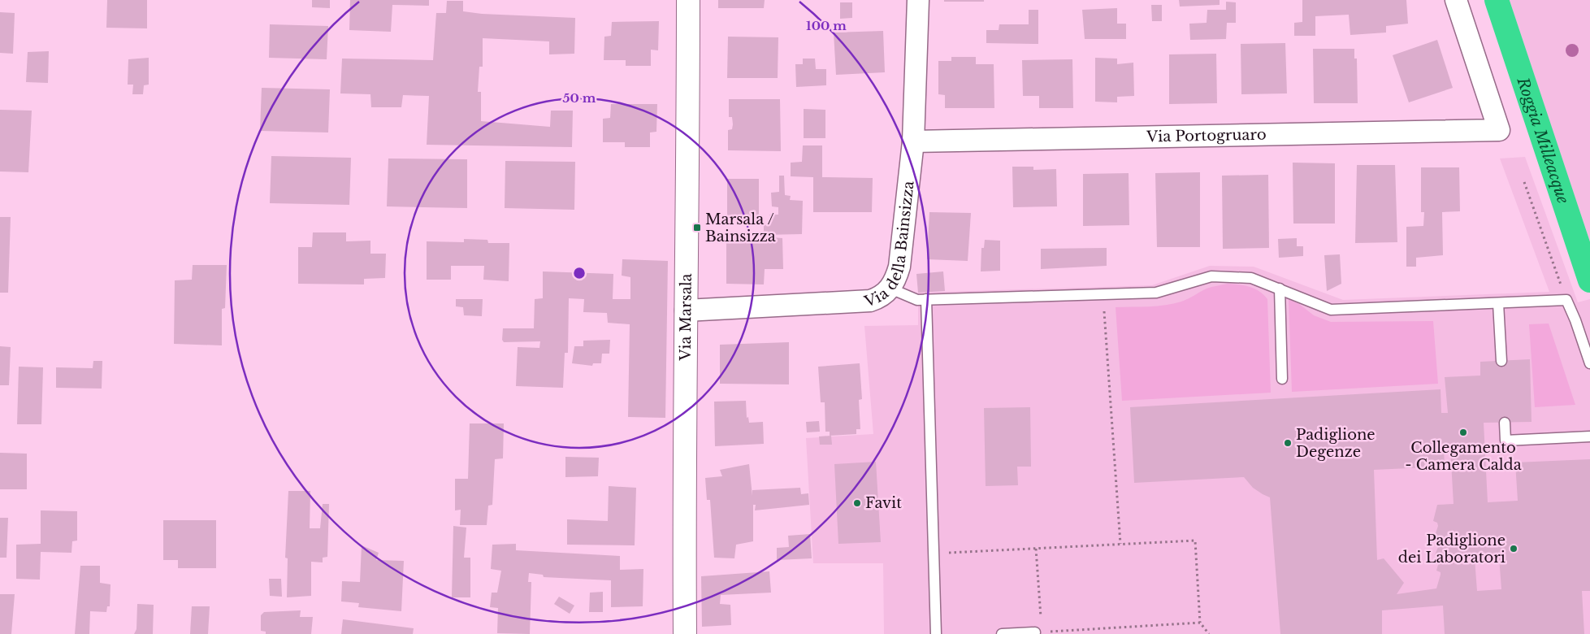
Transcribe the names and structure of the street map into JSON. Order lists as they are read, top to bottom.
{
  "streets": {
    "street": ["Via Portogruaro", "Via della Bainsizza", "Via Marsala"]
  },
  "crossings": [
    ["Via Portogruaro", "Via della Bainsizza"],
    ["Via della Bainsizza", "Via Marsala"]
  ],
  "water": ["Roggia Milleacque"],
  "places": {
    "transit": ["Marsala / Bainsizza"],
    "other": [
      "Collegamento - Camera Calda",
      "Padiglione Degenze",
      "Favit",
      "Padiglione dei Laboratori"
    ]
  },
  "rings": ["100 m", "50 m"]
}
